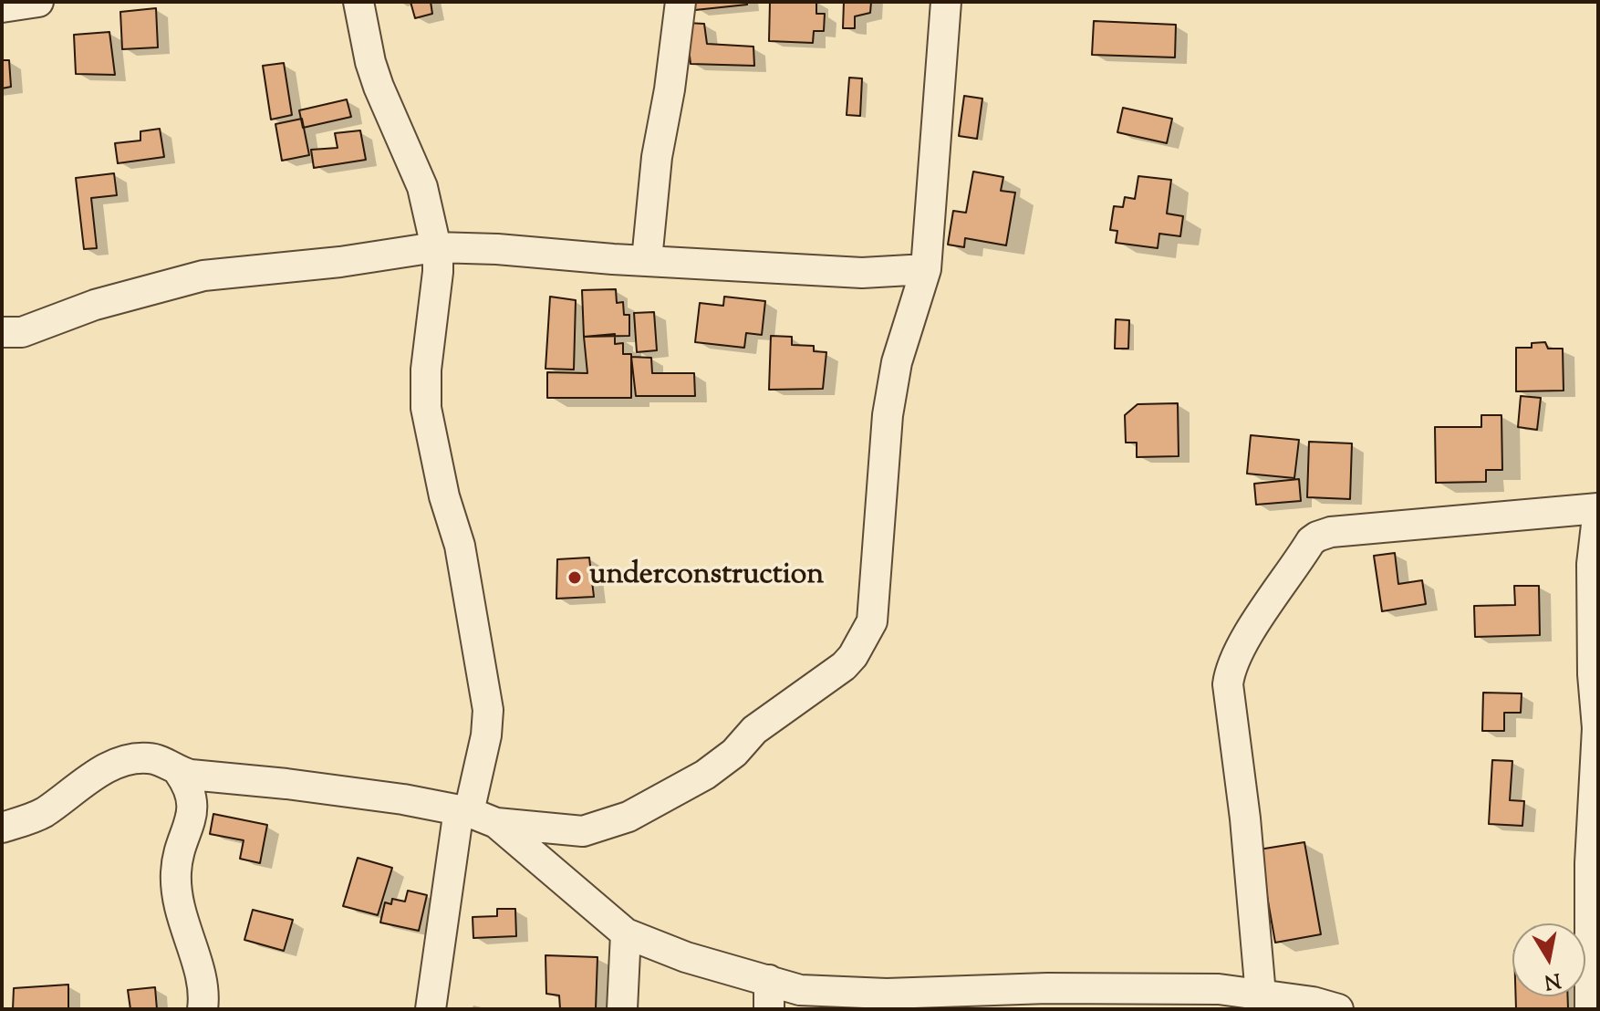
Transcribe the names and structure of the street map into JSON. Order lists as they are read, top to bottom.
{
  "places": ["underconstruction"],
  "north": "bottom"
}
